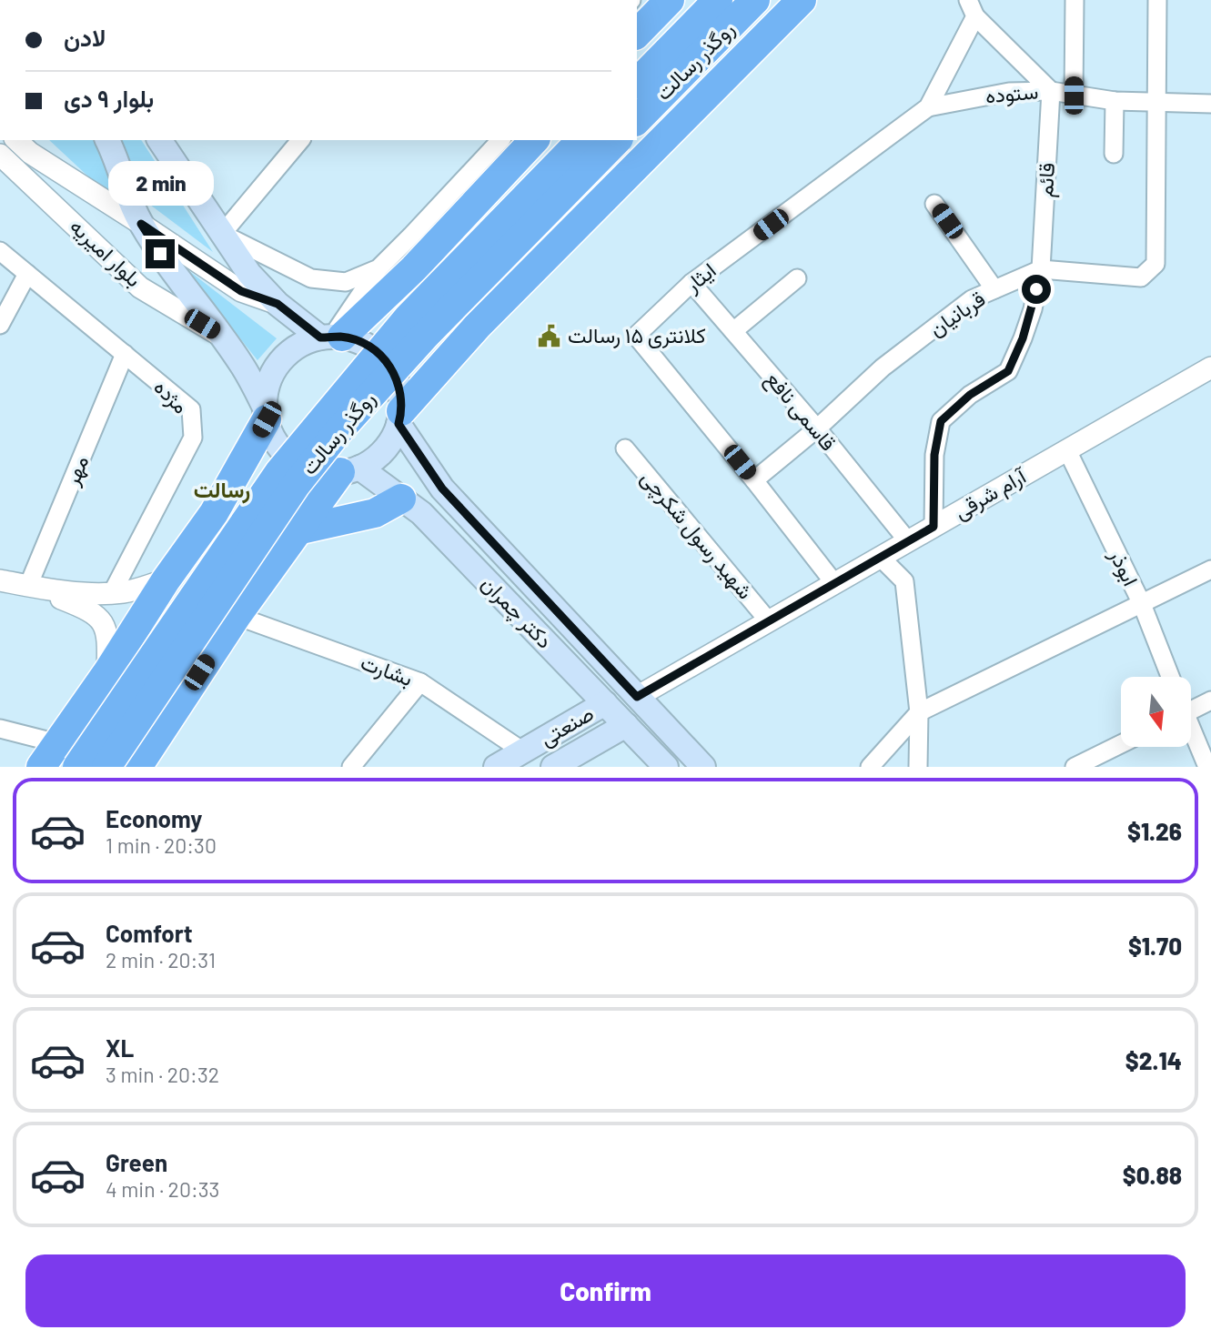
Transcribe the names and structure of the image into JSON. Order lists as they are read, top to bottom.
{
  "streets": {
    "highway": ["روگذر رسالت"],
    "main road": ["دکتر چمران", "صنعتی"],
    "street": [
      "ستوده",
      "قائم",
      "بلوار امیریه",
      "ایثار",
      "قربانیان",
      "مژده",
      "قاسمی نافع",
      "مهر",
      "آرام شرقی",
      "شهید رسول شکرچی",
      "ابوذر",
      "بشارت"
    ]
  },
  "crossings": [
    ["ستوده", "قائم"],
    ["ستوده", "ایثار"],
    ["ستوده", "قربانیان"],
    ["قائم", "قربانیان"],
    ["قائم", "آرام شرقی"],
    ["ایثار", "قربانیان"],
    ["ایثار", "قاسمی نافع"],
    ["ایثار", "آرام شرقی"],
    ["قربانیان", "قاسمی نافع"],
    ["مژده", "مهر"],
    ["قاسمی نافع", "آرام شرقی"],
    ["آرام شرقی", "شهید رسول شکرچی"],
    ["آرام شرقی", "ابوذر"],
    ["آرام شرقی", "دکتر چمران"],
    ["دکتر چمران", "صنعتی"],
    ["بشارت", "صنعتی"]
  ],
  "districts": ["رسالت"],
  "places": {
    "public building": ["کلانتری ۱۵ رسالت"]
  },
  "north": "bottom",
  "page": {
    "banner": ["لادن", "بلوار ۹ دی"],
    "bubble": "2 min",
    "list": [
      {
        "name": "Economy",
        "note": "1 min · 20:30",
        "value": "$1.26"
      },
      {
        "name": "Comfort",
        "note": "2 min · 20:31",
        "value": "$1.70"
      },
      {
        "name": "XL",
        "note": "3 min · 20:32",
        "value": "$2.14"
      },
      {
        "name": "Green",
        "note": "4 min · 20:33",
        "value": "$0.88"
      }
    ],
    "buttons": "Confirm"
  }
}
